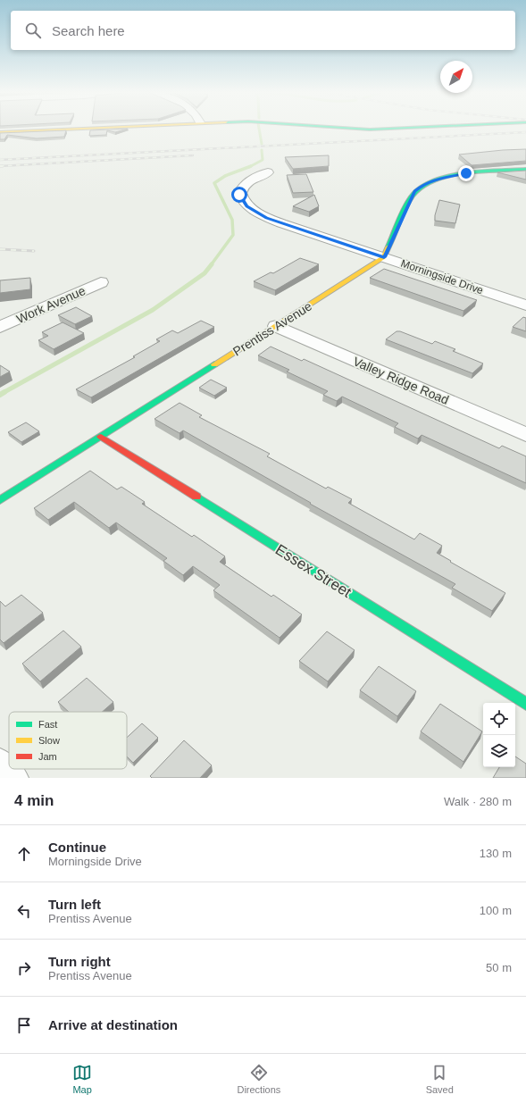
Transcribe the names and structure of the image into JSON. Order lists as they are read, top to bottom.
{
  "streets": {
    "street": [
      "Morningside Drive",
      "Work Avenue",
      "Prentiss Avenue",
      "Valley Ridge Road",
      "Essex Street"
    ]
  },
  "crossings": [
    ["Morningside Drive", "Prentiss Avenue"],
    ["Prentiss Avenue", "Valley Ridge Road"],
    ["Prentiss Avenue", "Essex Street"]
  ],
  "legend": ["Fast", "Slow", "Jam"],
  "north": "top right",
  "page": {
    "search": "Search here",
    "heading": ["4 min", "Walk · 280 m"],
    "list": [
      ["Continue", "Morningside Drive", "130 m"],
      ["Turn left", "Prentiss Avenue", "100 m"],
      ["Turn right", "Prentiss Avenue", "50 m"],
      "Arrive at destination"
    ],
    "nav": ["Map", "Directions", "Saved"]
  }
}
